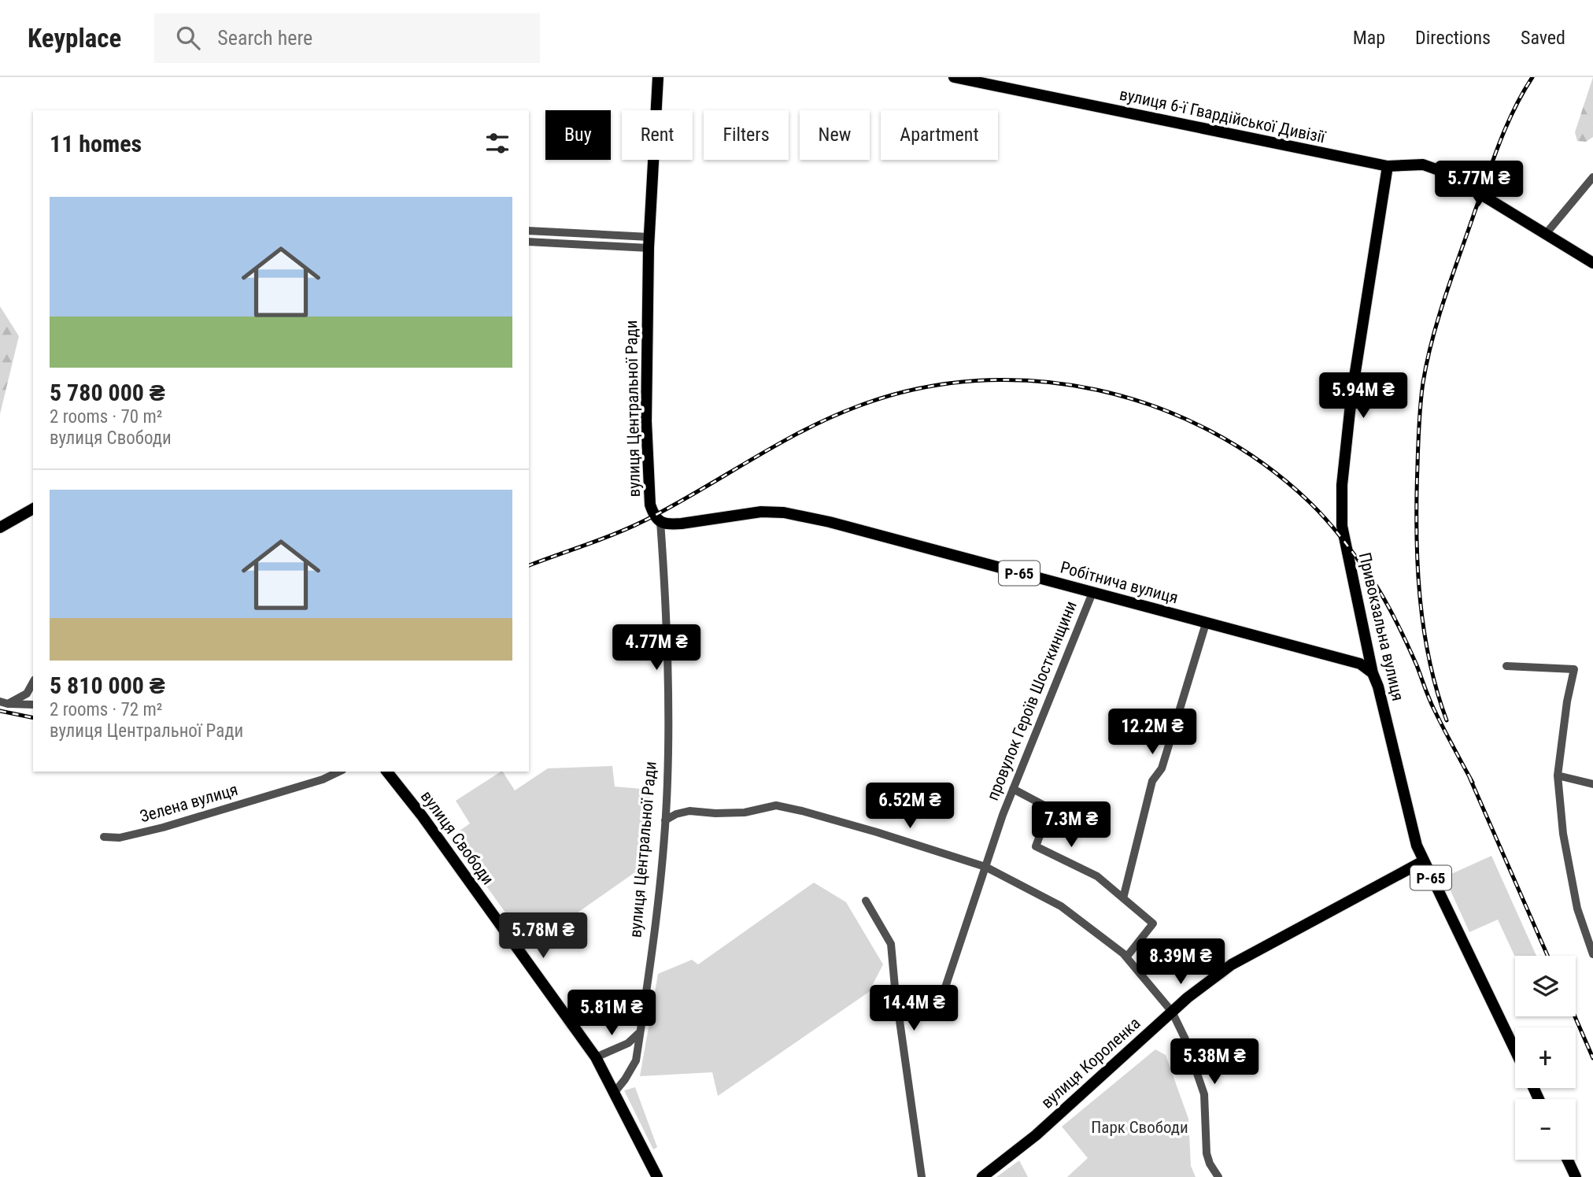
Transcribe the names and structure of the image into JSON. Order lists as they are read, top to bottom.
{
  "streets": {
    "main road": [
      "вулиця 6-ї Гвардійської Дивізії",
      "вулиця Центральної Ради",
      "Р-65",
      "Робітнича вулиця",
      "Привокзальна вулиця",
      "вулиця Свободи",
      "вулиця Короленка"
    ],
    "street": ["провулок Героїв Шосткинщини", "Зелена вулиця"]
  },
  "crossings": [
    ["вулиця 6-ї Гвардійської Дивізії", "Привокзальна вулиця"],
    ["вулиця Центральної Ради", "Робітнича вулиця"],
    ["вулиця Центральної Ради", "вулиця Свободи"],
    ["Робітнича вулиця", "Привокзальна вулиця"],
    ["Робітнича вулиця", "провулок Героїв Шосткинщини"],
    ["Привокзальна вулиця", "вулиця Короленка"]
  ],
  "parks": ["Парк Свободи"],
  "page": {
    "header": "Keyplace",
    "search": "Search here",
    "nav": ["Map", "Directions", "Saved"],
    "chip": [
      "Buy",
      "Rent",
      "Filters",
      "New",
      "Apartment"
    ],
    "heading": "11 homes",
    "price": [
      "5.77M ₴",
      "5.94M ₴",
      "4.77M ₴",
      "12.2M ₴",
      "6.52M ₴",
      "7.3M ₴",
      "5.78M ₴",
      "8.39M ₴",
      "14.4M ₴",
      "5.81M ₴",
      "5.38M ₴"
    ],
    "list": [
      {
        "name": "5 780 000 ₴",
        "note": "2 rooms · 70 m² · вулиця Свободи"
      },
      {
        "name": "5 810 000 ₴",
        "note": "2 rooms · 72 m² · вулиця Центральної Ради"
      }
    ],
    "map_buttons": ["+", "−"]
  }
}
